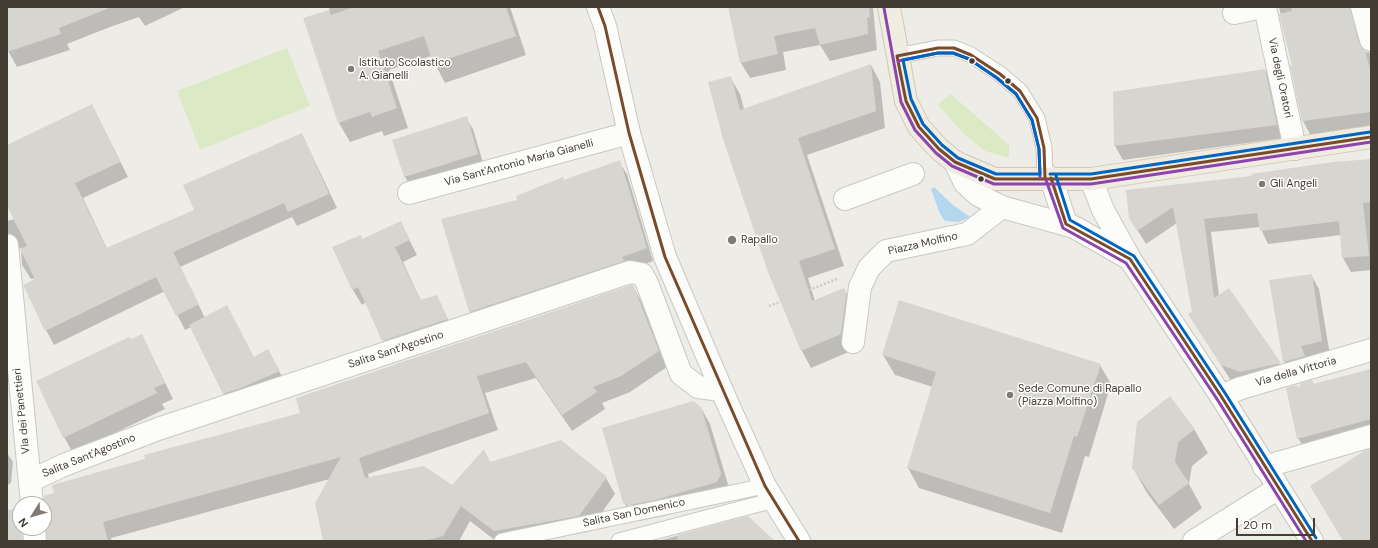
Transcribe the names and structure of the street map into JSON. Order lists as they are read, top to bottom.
{
  "streets": {
    "street": [
      "Via degli Oratori",
      "Via Sant'Antonio Maria Gianelli",
      "Piazza Molfino",
      "Salita Sant'Agostino",
      "Via della Vittoria",
      "Via dei Panettieri"
    ],
    "lane": ["Salita San Domenico"]
  },
  "crossings": [
    ["Salita Sant'Agostino", "Via dei Panettieri"]
  ],
  "places": [
    "Istituto Scolastico A. Gianelli",
    "Gli Angeli",
    "Rapallo",
    "Sede Comune di Rapallo (Piazza Molfino)"
  ],
  "scale_bar": "20 m",
  "north": "bottom left"
}
